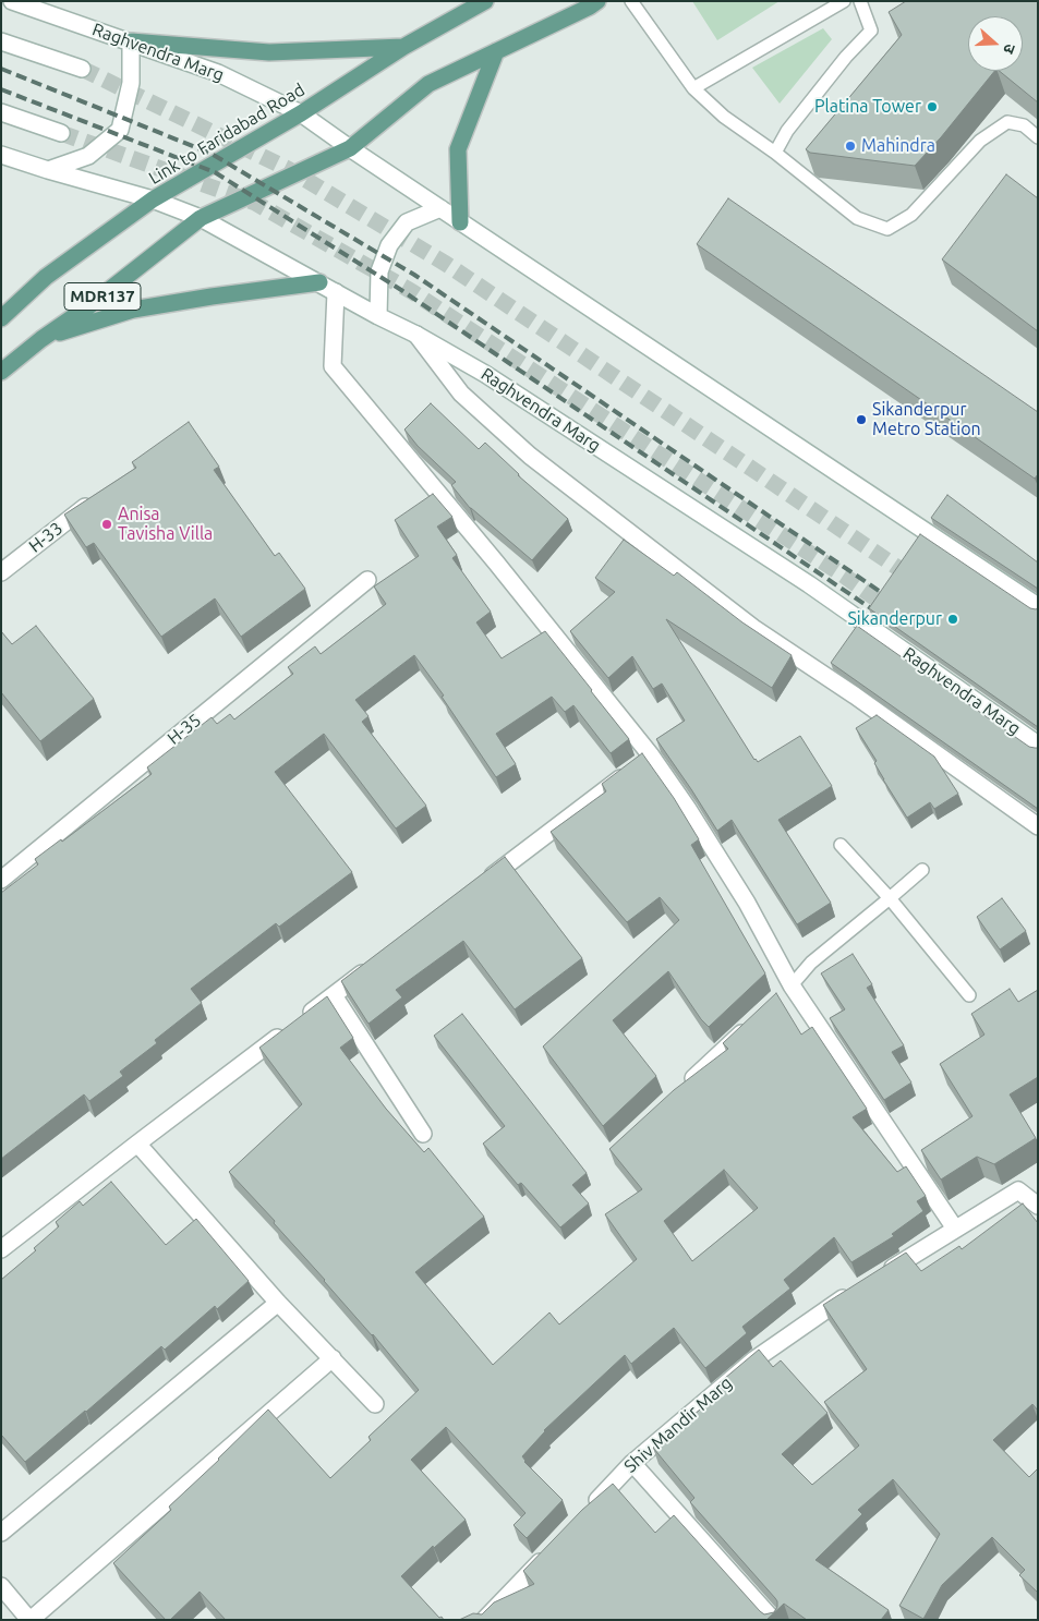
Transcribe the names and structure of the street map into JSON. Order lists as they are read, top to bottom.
{
  "streets": {
    "main road": ["Link to Faridabad Road", "MDR137"],
    "street": [
      "Raghvendra Marg",
      "H-33",
      "H-35",
      "Shiv Mandir Marg"
    ]
  },
  "crossings": [
    ["Raghvendra Marg", "Link to Faridabad Road"],
    ["Raghvendra Marg", "MDR137"]
  ],
  "places": [
    "Platina Tower",
    "Mahindra",
    "Sikanderpur Metro Station",
    "Anisa Tavisha Villa",
    "Sikanderpur"
  ],
  "north": "right"
}
